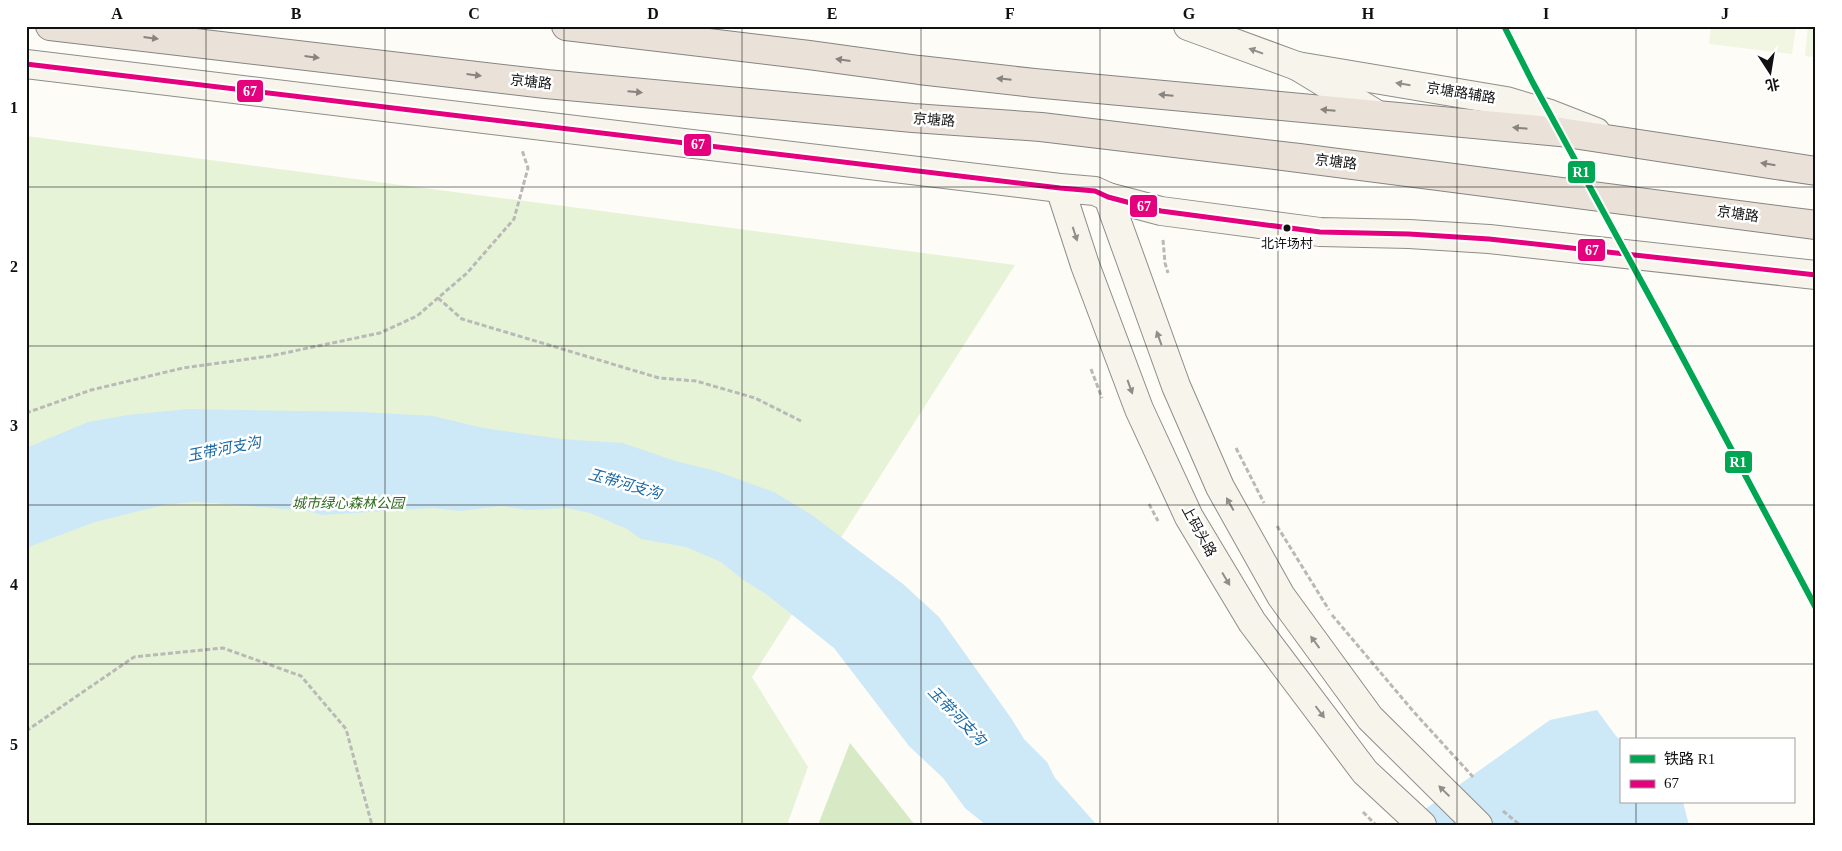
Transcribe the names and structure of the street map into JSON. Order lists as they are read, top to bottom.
{
  "streets": {
    "highway": ["京塘路"],
    "street": ["京塘路辅路", "上码头路"]
  },
  "water": ["玉带河支沟"],
  "parks": ["城市绿心森林公园"],
  "places": ["北许场村"],
  "lines": ["rail line R1", "transit line 67"],
  "legend": ["铁路 R1", "67"],
  "north": "bottom",
  "grid": {
    "columns": [
      "A",
      "B",
      "C",
      "D",
      "E",
      "F",
      "G",
      "H",
      "I",
      "J"
    ],
    "rows": [
      "1",
      "2",
      "3",
      "4",
      "5"
    ]
  }
}
